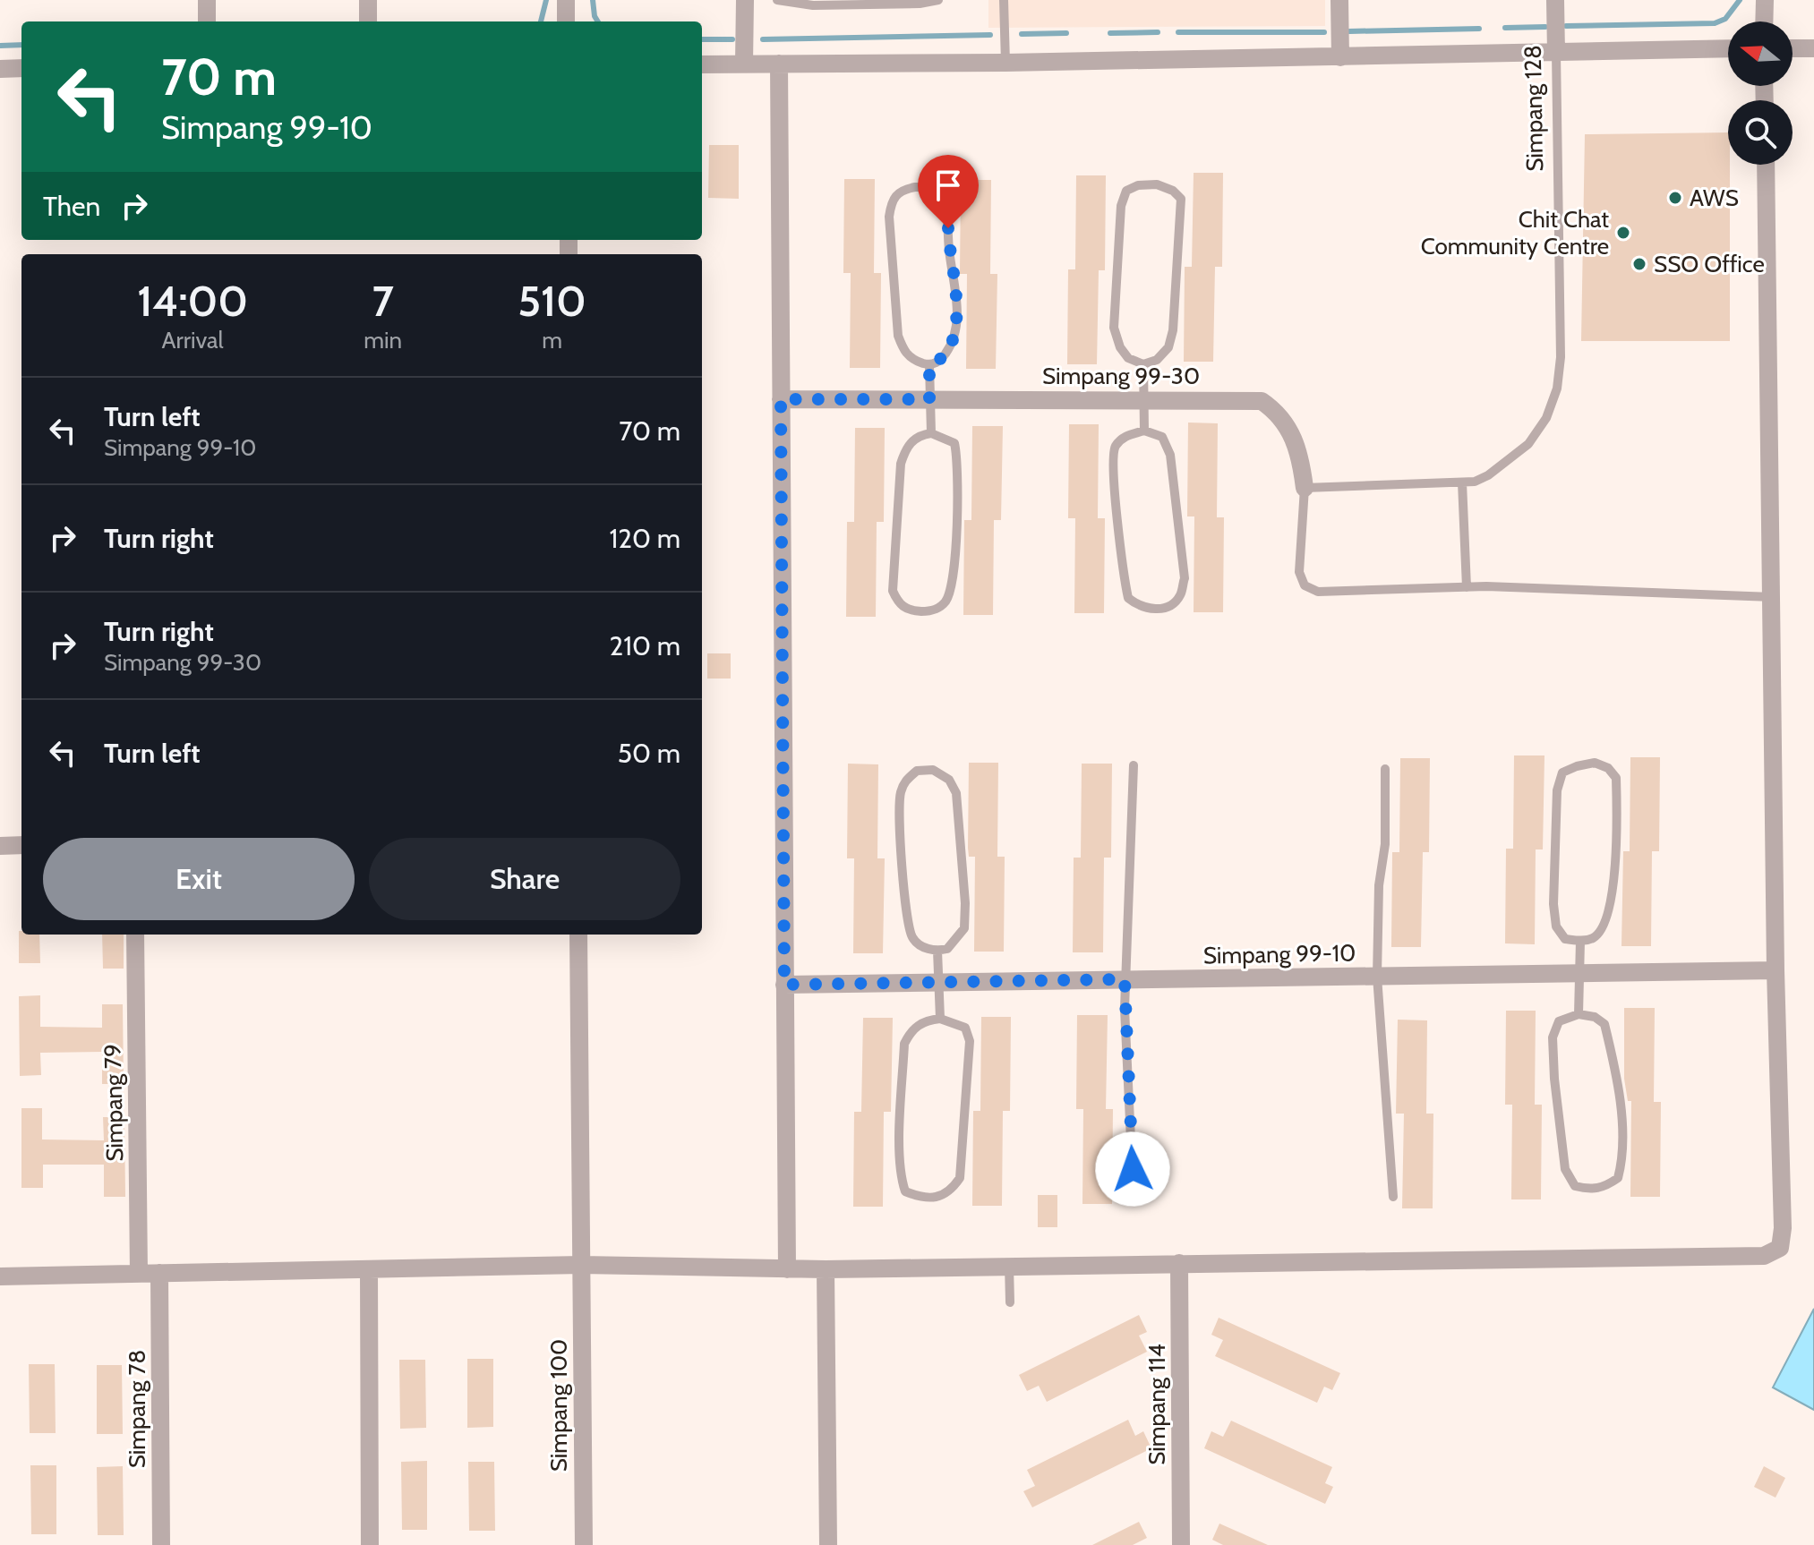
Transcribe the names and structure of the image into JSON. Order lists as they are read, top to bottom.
{
  "streets": {
    "street": [
      "Simpang 128",
      "Simpang 99-30",
      "Simpang 99-10",
      "Simpang 79",
      "Simpang 114",
      "Simpang 100",
      "Simpang 78"
    ]
  },
  "crossings": [
    ["Simpang 128", "Simpang 99-30"]
  ],
  "places": ["AWS", "Chit Chat Community Centre", "SSO Office"],
  "north": "left",
  "page": {
    "turn": ["70 m", "Simpang 99-10"],
    "then": "Then",
    "eta": [
      "14:00",
      "Arrival",
      "7",
      "min",
      "510",
      "m"
    ],
    "list": [
      {
        "name": "Turn left",
        "note": "Simpang 99-10",
        "value": "70 m"
      },
      {
        "name": "Turn right",
        "value": "120 m"
      },
      {
        "name": "Turn right",
        "note": "Simpang 99-30",
        "value": "210 m"
      },
      {
        "name": "Turn left",
        "value": "50 m"
      }
    ],
    "buttons": ["Exit", "Share"]
  }
}
